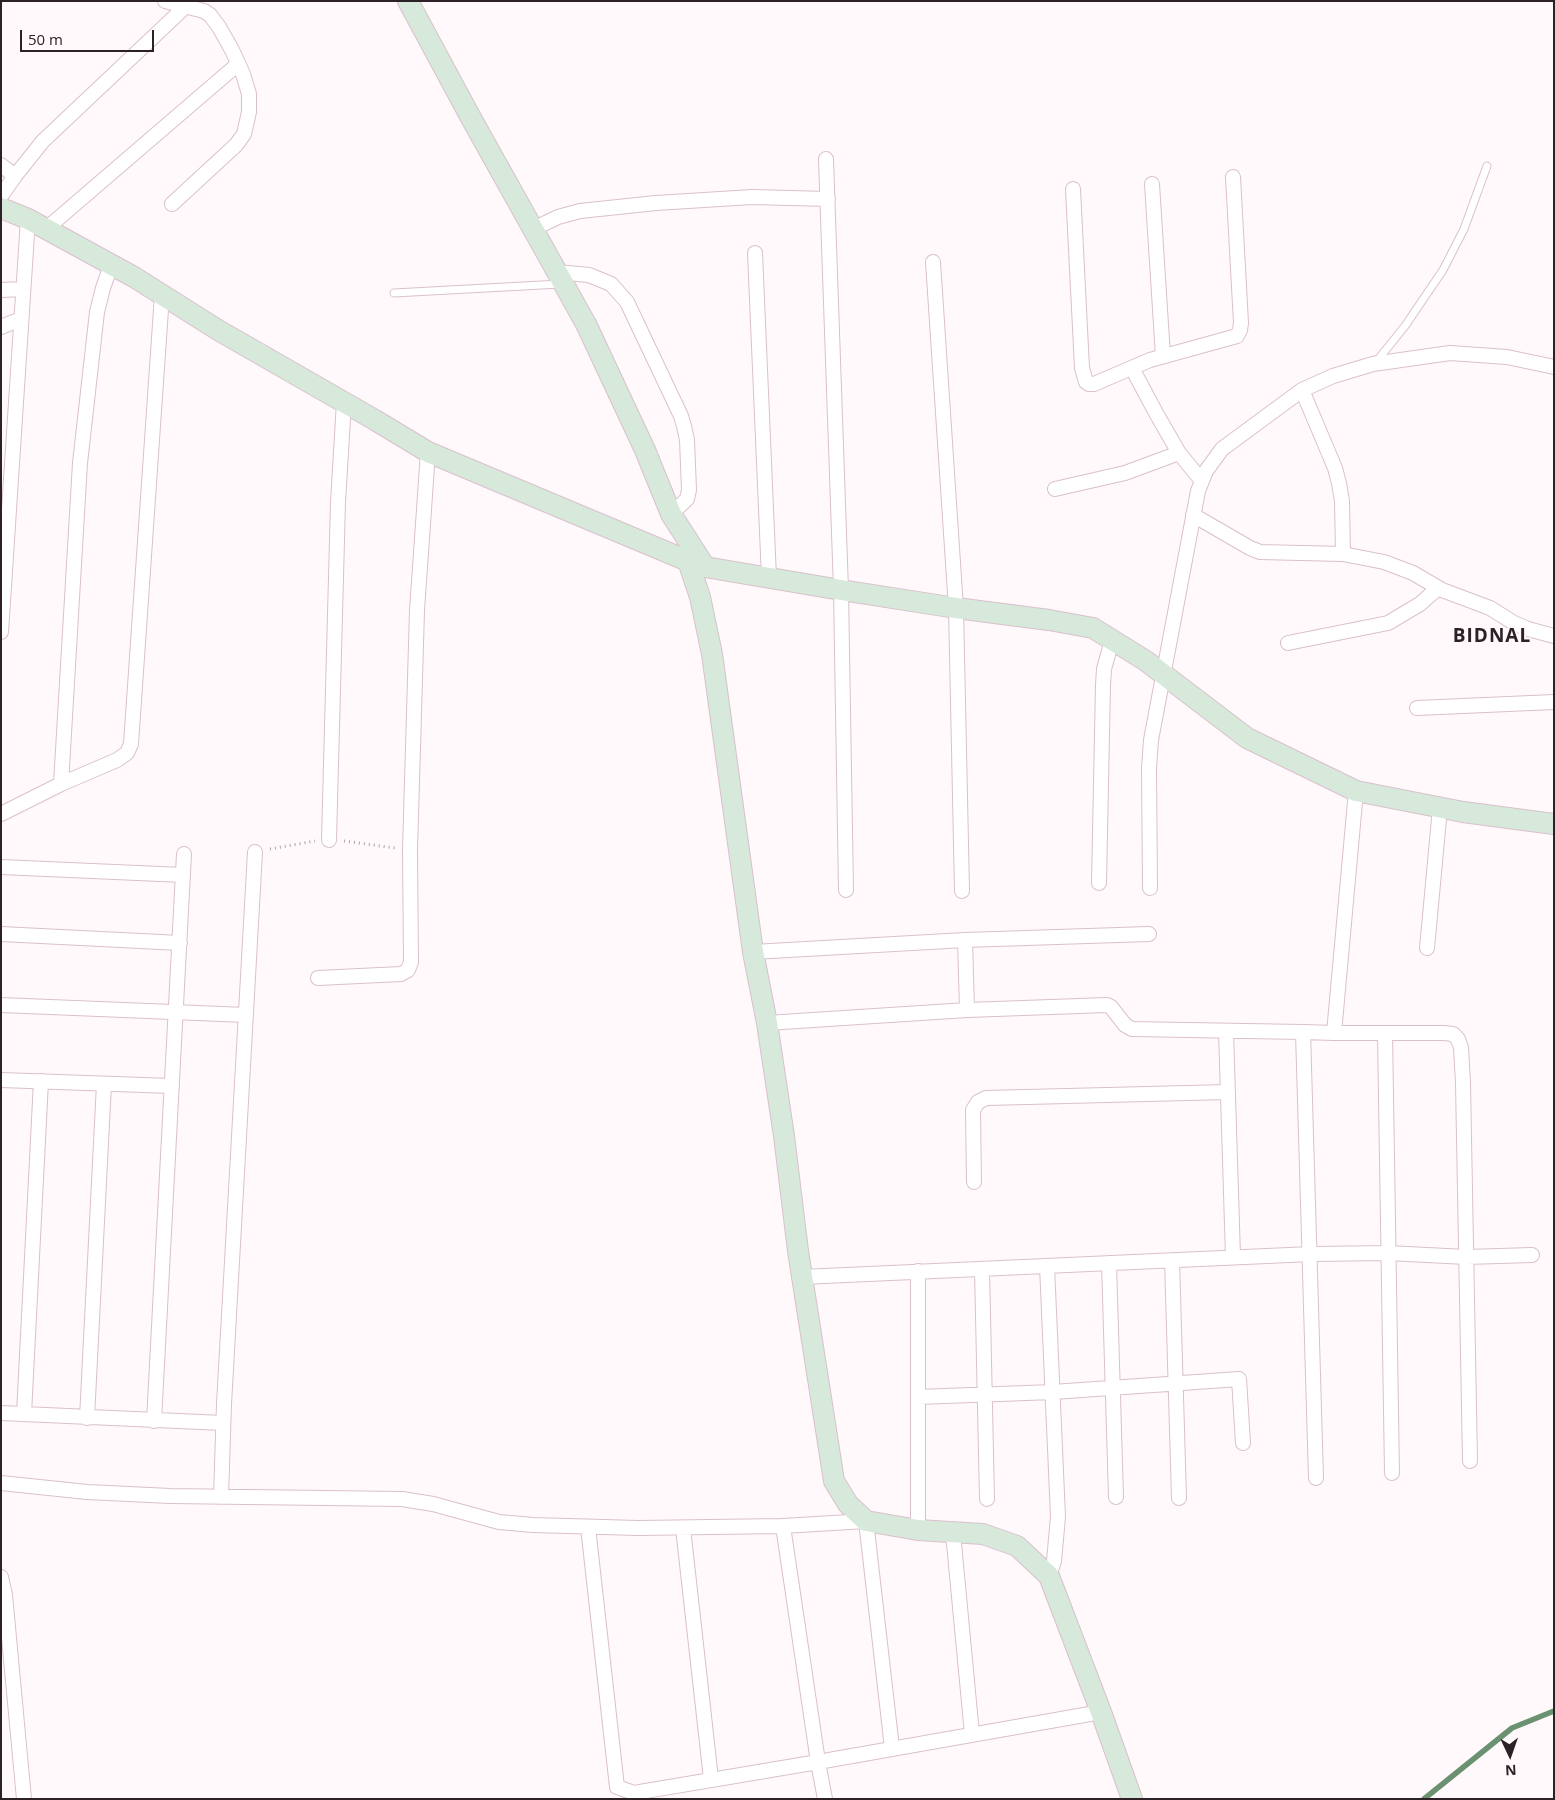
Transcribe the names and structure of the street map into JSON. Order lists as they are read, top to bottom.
{
  "districts": ["BIDNAL"],
  "scale_bar": "50 m",
  "north": "bottom"
}
